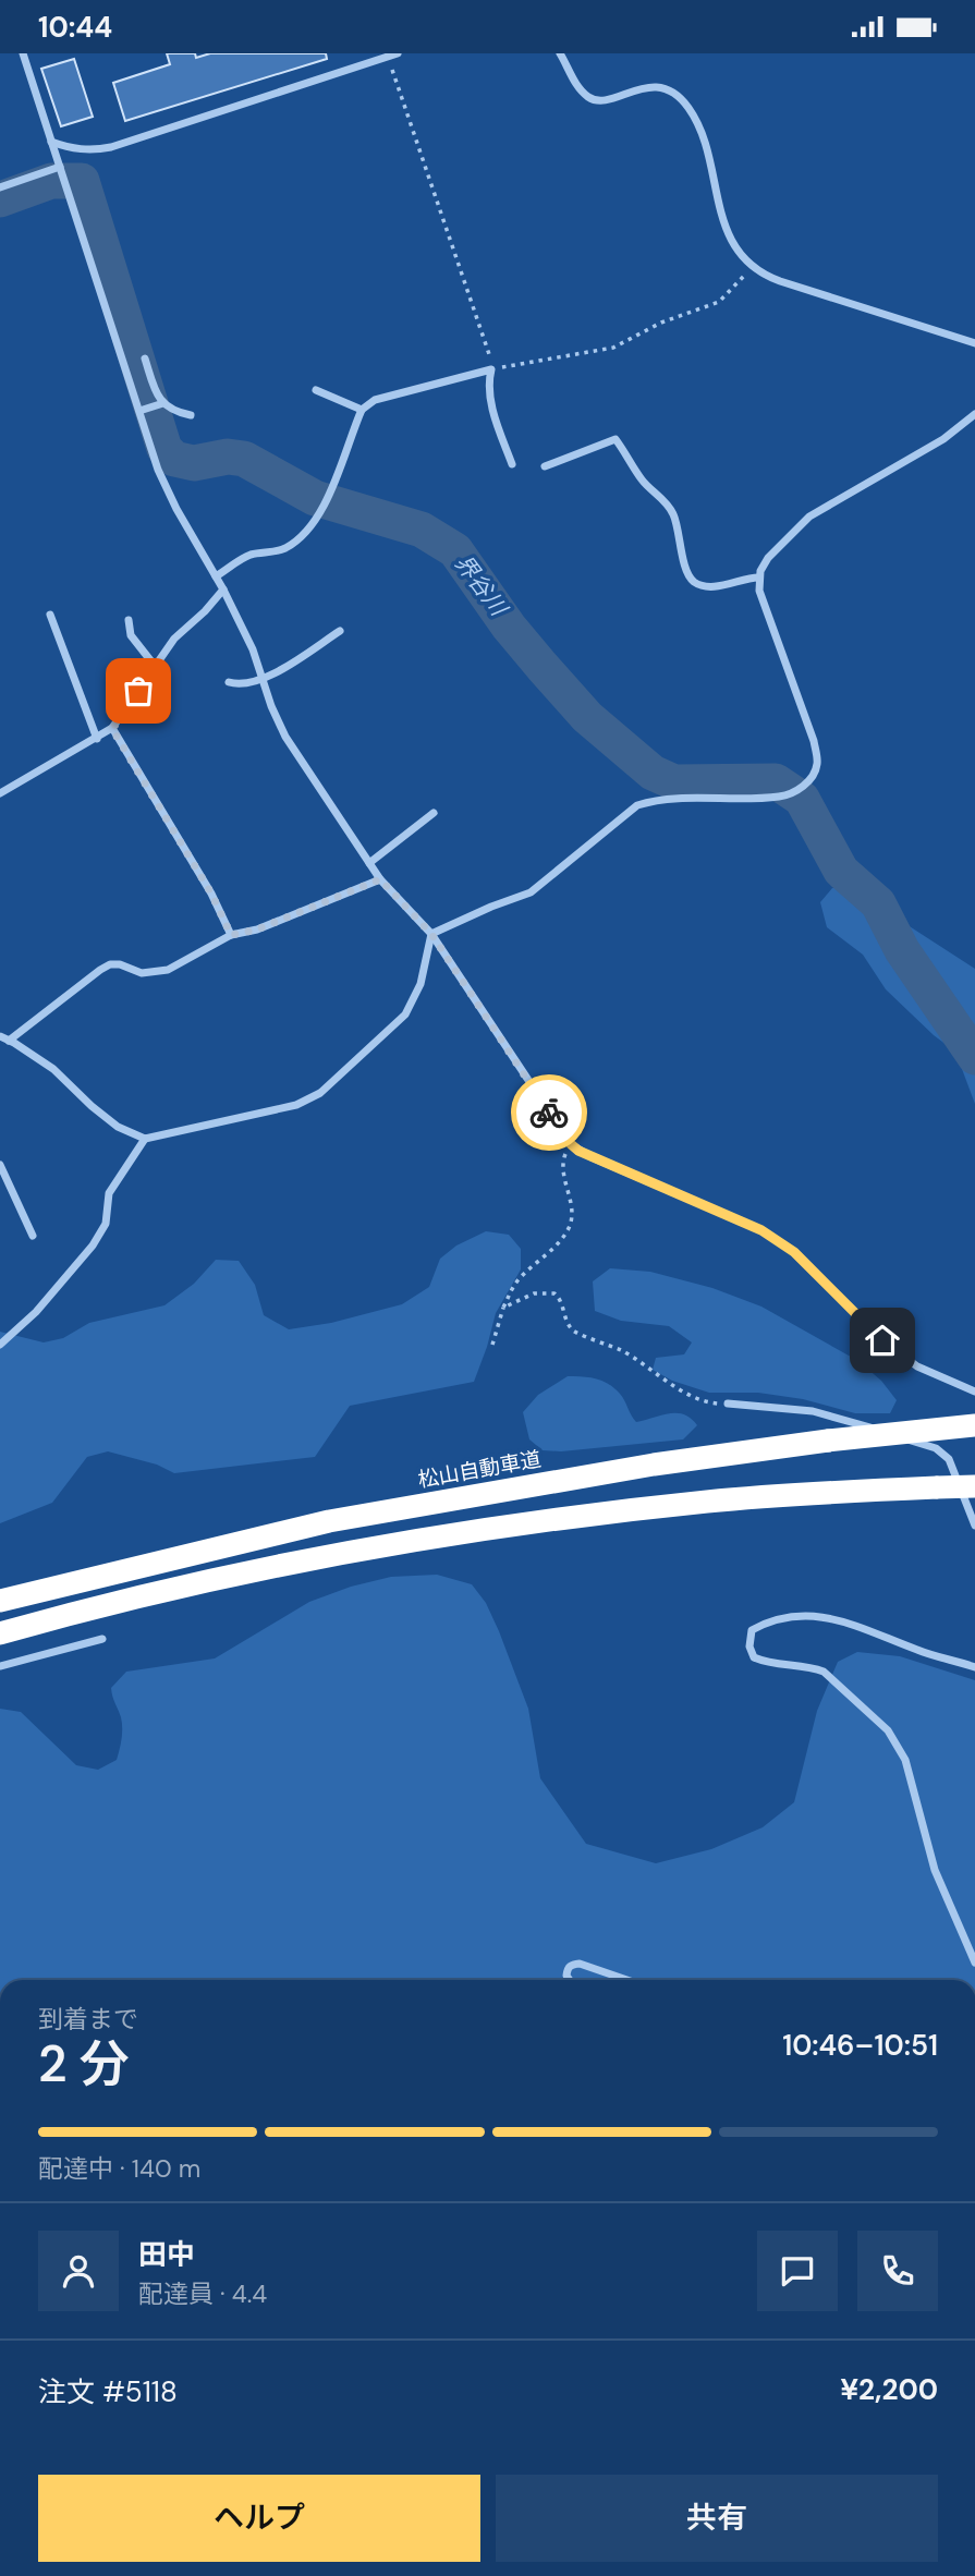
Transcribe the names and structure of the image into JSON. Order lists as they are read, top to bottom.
{
  "streets": {
    "highway": ["松山自動車道"]
  },
  "water": ["界谷川"],
  "page": {
    "status": "10:44",
    "heading": ["2 分", "到着まで", "10:46–10:51"],
    "panel": [
      "田中",
      "配達員 · 4.4",
      "注文 #5118",
      "¥2,200"
    ],
    "bar": "配達中 · 140 m",
    "buttons": ["ヘルプ", "共有"]
  }
}
